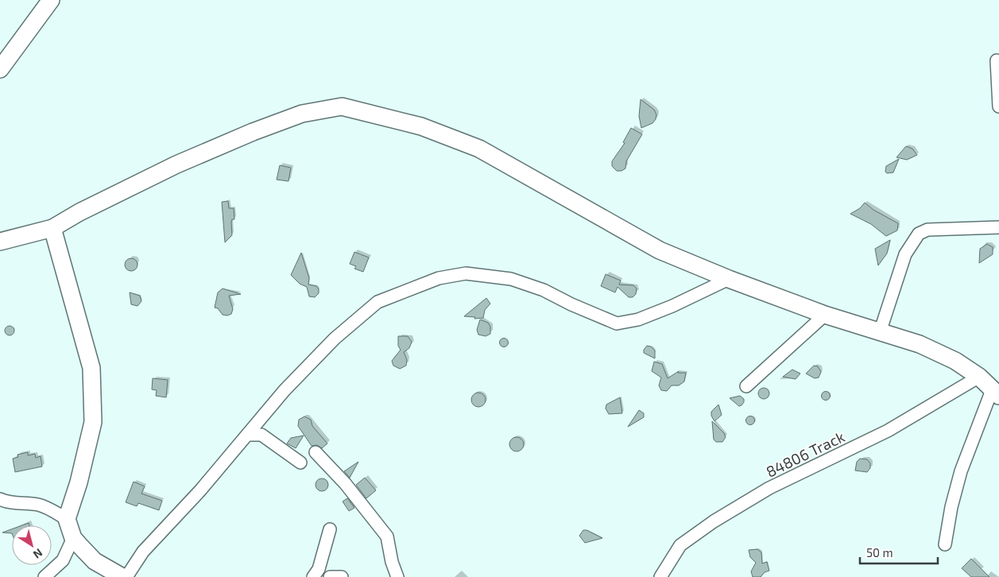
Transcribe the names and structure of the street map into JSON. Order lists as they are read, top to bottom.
{
  "streets": {
    "street": ["84806 Track"]
  },
  "scale_bar": "50 m",
  "north": "bottom right"
}
